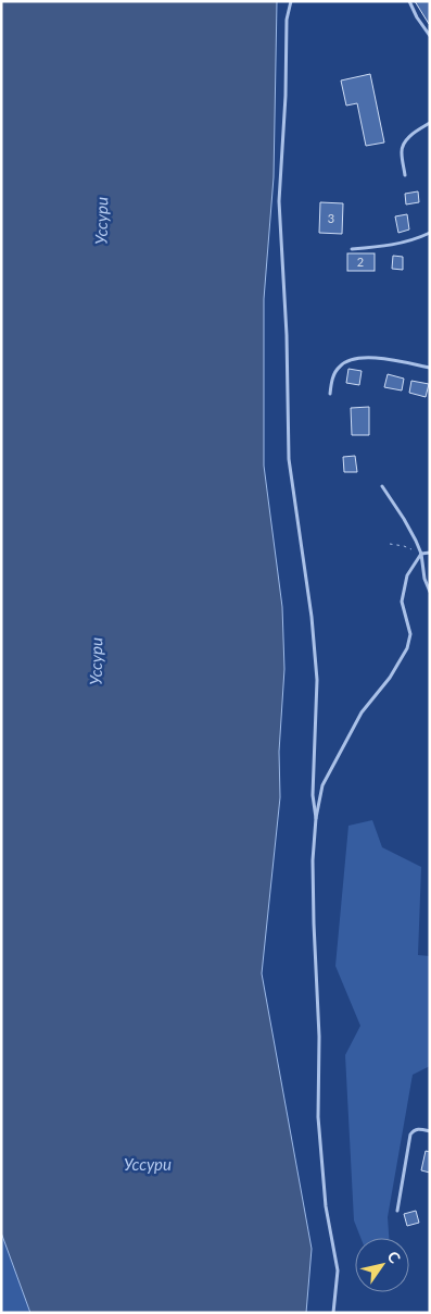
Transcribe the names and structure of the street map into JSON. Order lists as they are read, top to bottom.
{
  "water": ["Уссури"],
  "house_numbers": ["3", "2"],
  "north": "top right"
}
